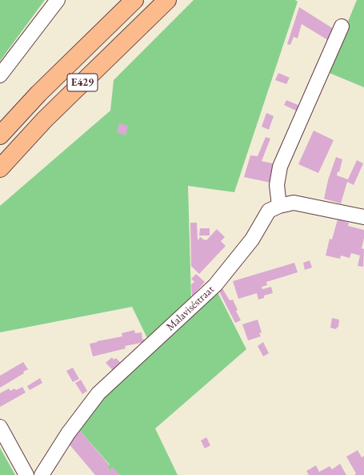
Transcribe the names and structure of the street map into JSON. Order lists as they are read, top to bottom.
{
  "streets": {
    "highway": ["E429"],
    "street": ["Malaviséstraat"]
  }
}
